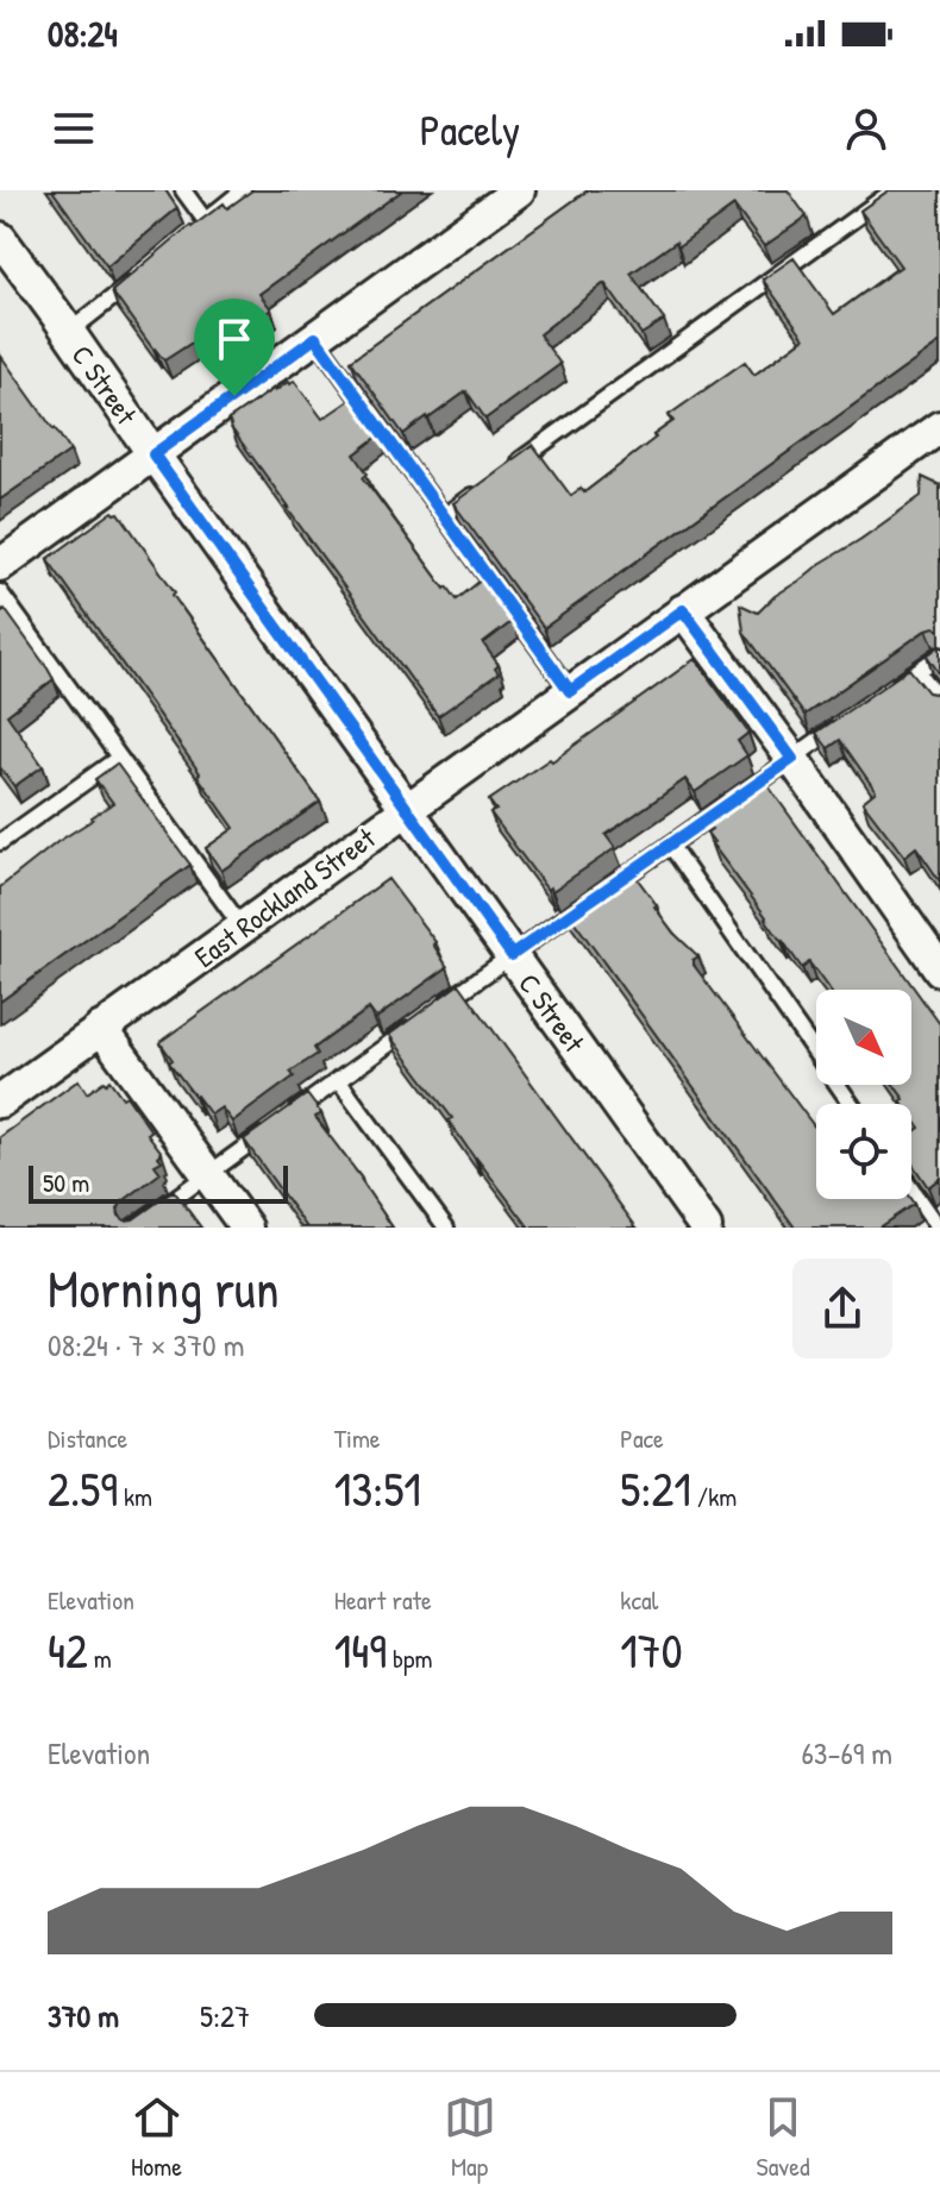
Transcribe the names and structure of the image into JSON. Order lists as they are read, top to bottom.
{
  "streets": {
    "street": ["C Street", "East Rockland Street"]
  },
  "crossings": [
    ["C Street", "East Rockland Street"]
  ],
  "scale_bar": "50 m",
  "north": "bottom right",
  "page": {
    "status": "08:24",
    "header": "Pacely",
    "scale": "50 m",
    "heading": ["Morning run", "08:24 · 7 × 370 m"],
    "stats": [
      ["Distance", "2.59 km"],
      ["Time", "13:51"],
      ["Pace", "5:21 /km"],
      ["Elevation", "42 m"],
      ["Heart rate", "149 bpm"],
      ["kcal", "170"]
    ],
    "chart": ["Elevation", "63–69 m"],
    "list": [
      {
        "name": "370 m",
        "note": "5:27"
      }
    ],
    "tabs": ["Home", "Map", "Saved"]
  }
}
